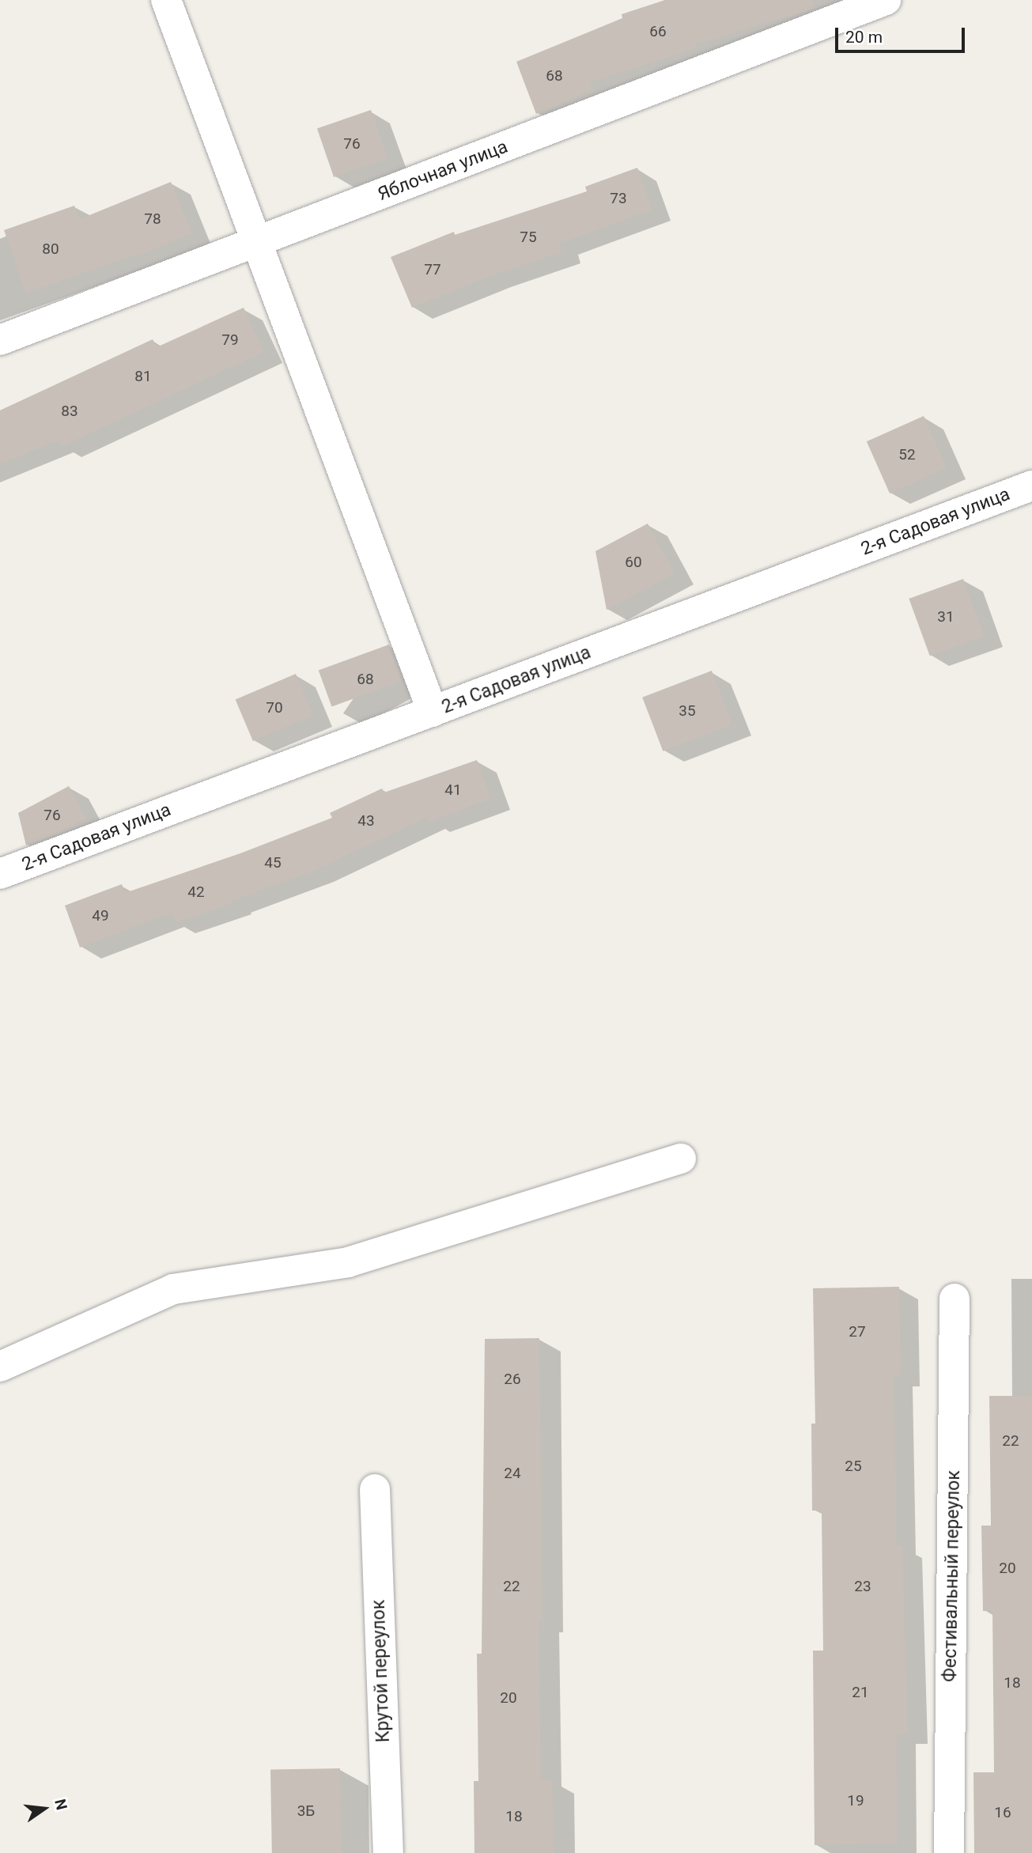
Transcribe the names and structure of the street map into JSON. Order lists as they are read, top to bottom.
{
  "streets": {
    "street": [
      "Яблочная улица",
      "2-я Садовая улица",
      "Фестивальный переулок",
      "Крутой переулок"
    ]
  },
  "house_numbers": [
    "66",
    "68",
    "76",
    "73",
    "78",
    "75",
    "80",
    "77",
    "79",
    "81",
    "83",
    "52",
    "60",
    "31",
    "68",
    "70",
    "35",
    "41",
    "76",
    "43",
    "45",
    "42",
    "49",
    "27",
    "26",
    "22",
    "25",
    "24",
    "20",
    "22",
    "23",
    "18",
    "21",
    "20",
    "19",
    "3Б",
    "16",
    "18"
  ],
  "scale_bar": "20 m",
  "north": "right"
}
